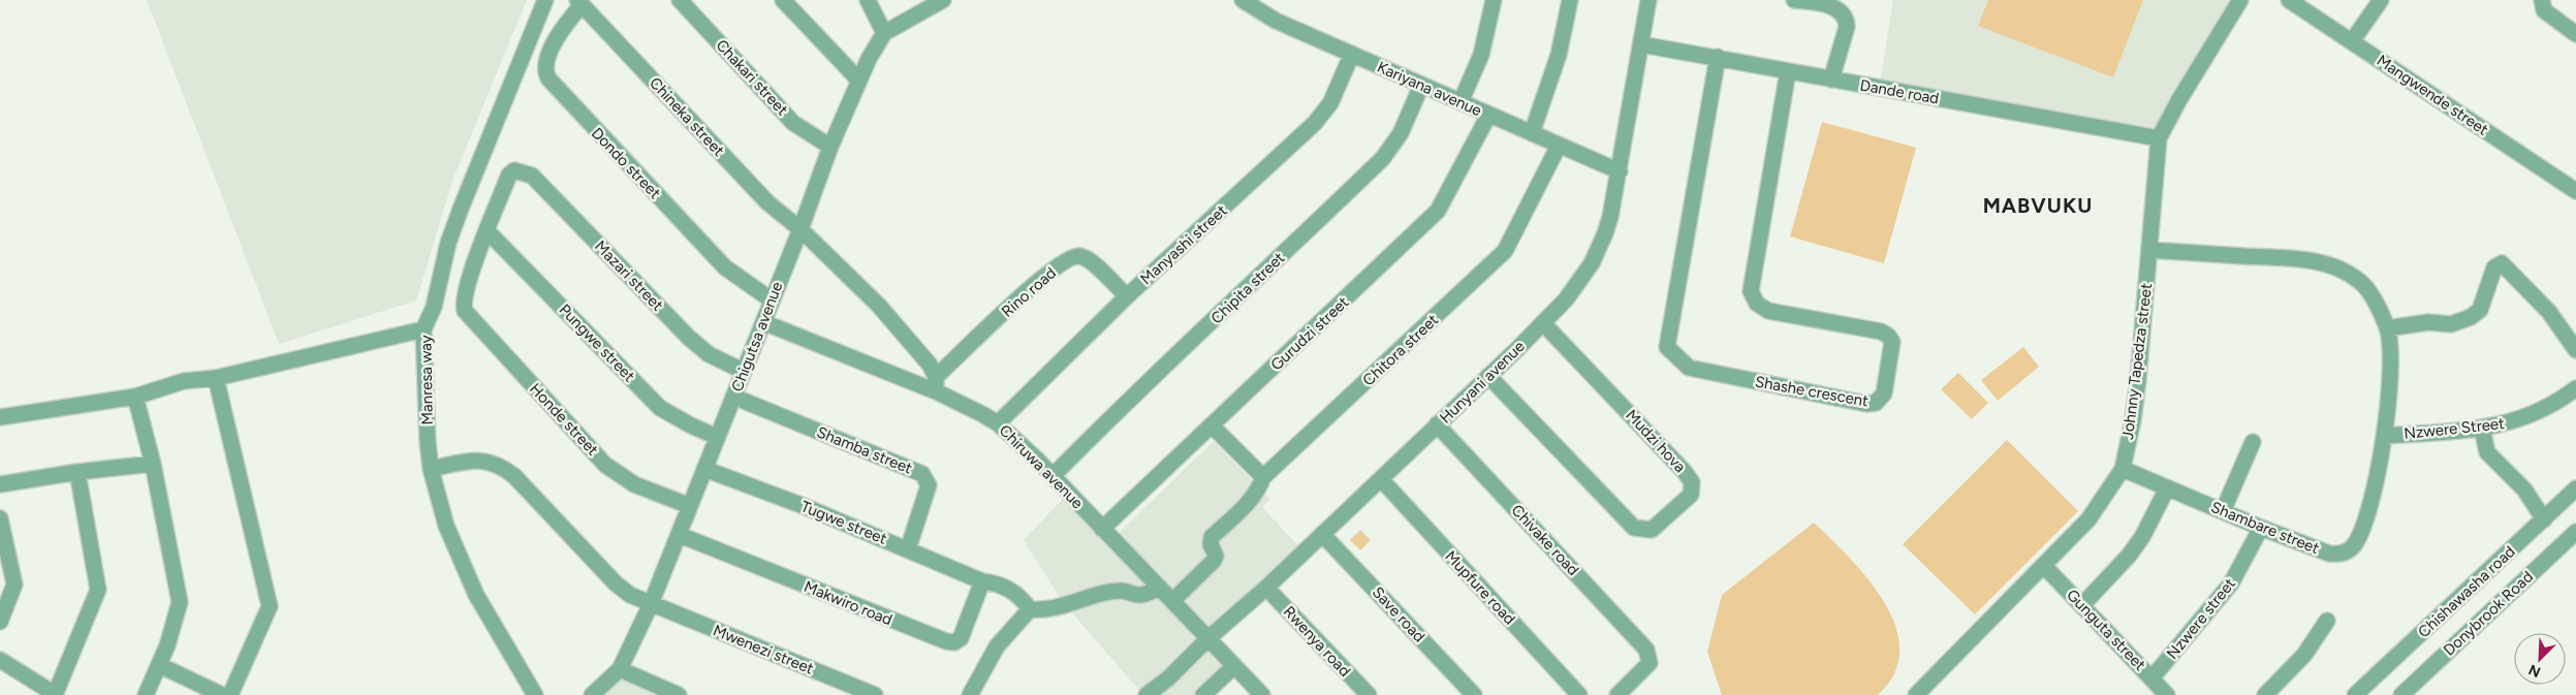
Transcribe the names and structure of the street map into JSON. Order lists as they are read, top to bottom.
{
  "streets": {
    "street": [
      "Chakari street",
      "Kariyana avenue",
      "Dande road",
      "Mangwende street",
      "Chineka street",
      "Dondo street",
      "Manyashi street",
      "Mazari street",
      "Chipita street",
      "Rino road",
      "Gurudzi street",
      "Chigutsa avenue",
      "Pungwe street",
      "Chitora street",
      "Johnny Tapedza street",
      "Manresa way",
      "Hunyani avenue",
      "Shashe crescent",
      "Honde street",
      "Nzwere Street",
      "Mudzi hova",
      "Shamba street",
      "Chiruwa avenue",
      "Tugwe street",
      "Shambare street",
      "Chivake road",
      "Mupfure road",
      "Chishawasha road",
      "Makwiro road",
      "Donybrook Road",
      "Save road",
      "Nzwere street",
      "Gunguta street",
      "Rwenya road",
      "Mwenezi street"
    ]
  },
  "crossings": [
    ["Chakari street", "Chigutsa avenue"],
    ["Kariyana avenue", "Manyashi street"],
    ["Kariyana avenue", "Chipita street"],
    ["Kariyana avenue", "Gurudzi street"],
    ["Kariyana avenue", "Chitora street"],
    ["Kariyana avenue", "Hunyani avenue"],
    ["Dande road", "Johnny Tapedza street"],
    ["Dande road", "Hunyani avenue"],
    ["Dande road", "Shashe crescent"],
    ["Chineka street", "Dondo street"],
    ["Chineka street", "Rino road"],
    ["Chineka street", "Chigutsa avenue"],
    ["Chineka street", "Chiruwa avenue"],
    ["Dondo street", "Chigutsa avenue"],
    ["Manyashi street", "Rino road"],
    ["Manyashi street", "Chiruwa avenue"],
    ["Mazari street", "Chigutsa avenue"],
    ["Mazari street", "Pungwe street"],
    ["Mazari street", "Honde street"],
    ["Chipita street", "Chiruwa avenue"],
    ["Rino road", "Chiruwa avenue"],
    ["Gurudzi street", "Chiruwa avenue"],
    ["Chigutsa avenue", "Pungwe street"],
    ["Chigutsa avenue", "Honde street"],
    ["Chigutsa avenue", "Shamba street"],
    ["Chigutsa avenue", "Chiruwa avenue"],
    ["Chigutsa avenue", "Tugwe street"],
    ["Chigutsa avenue", "Makwiro road"],
    ["Chigutsa avenue", "Mwenezi street"],
    ["Pungwe street", "Honde street"],
    ["Chitora street", "Chiruwa avenue"],
    ["Johnny Tapedza street", "Shambare street"],
    ["Johnny Tapedza street", "Gunguta street"],
    ["Manresa way", "Mwenezi street"],
    ["Hunyani avenue", "Mudzi hova"],
    ["Hunyani avenue", "Chiruwa avenue"],
    ["Hunyani avenue", "Chivake road"],
    ["Hunyani avenue", "Mupfure road"],
    ["Hunyani avenue", "Save road"],
    ["Hunyani avenue", "Rwenya road"],
    ["Nzwere Street", "Shambare street"],
    ["Shamba street", "Tugwe street"],
    ["Tugwe street", "Makwiro road"],
    ["Shambare street", "Nzwere street"],
    ["Nzwere street", "Gunguta street"]
  ],
  "districts": ["MABVUKU"],
  "north": "bottom left"
}
